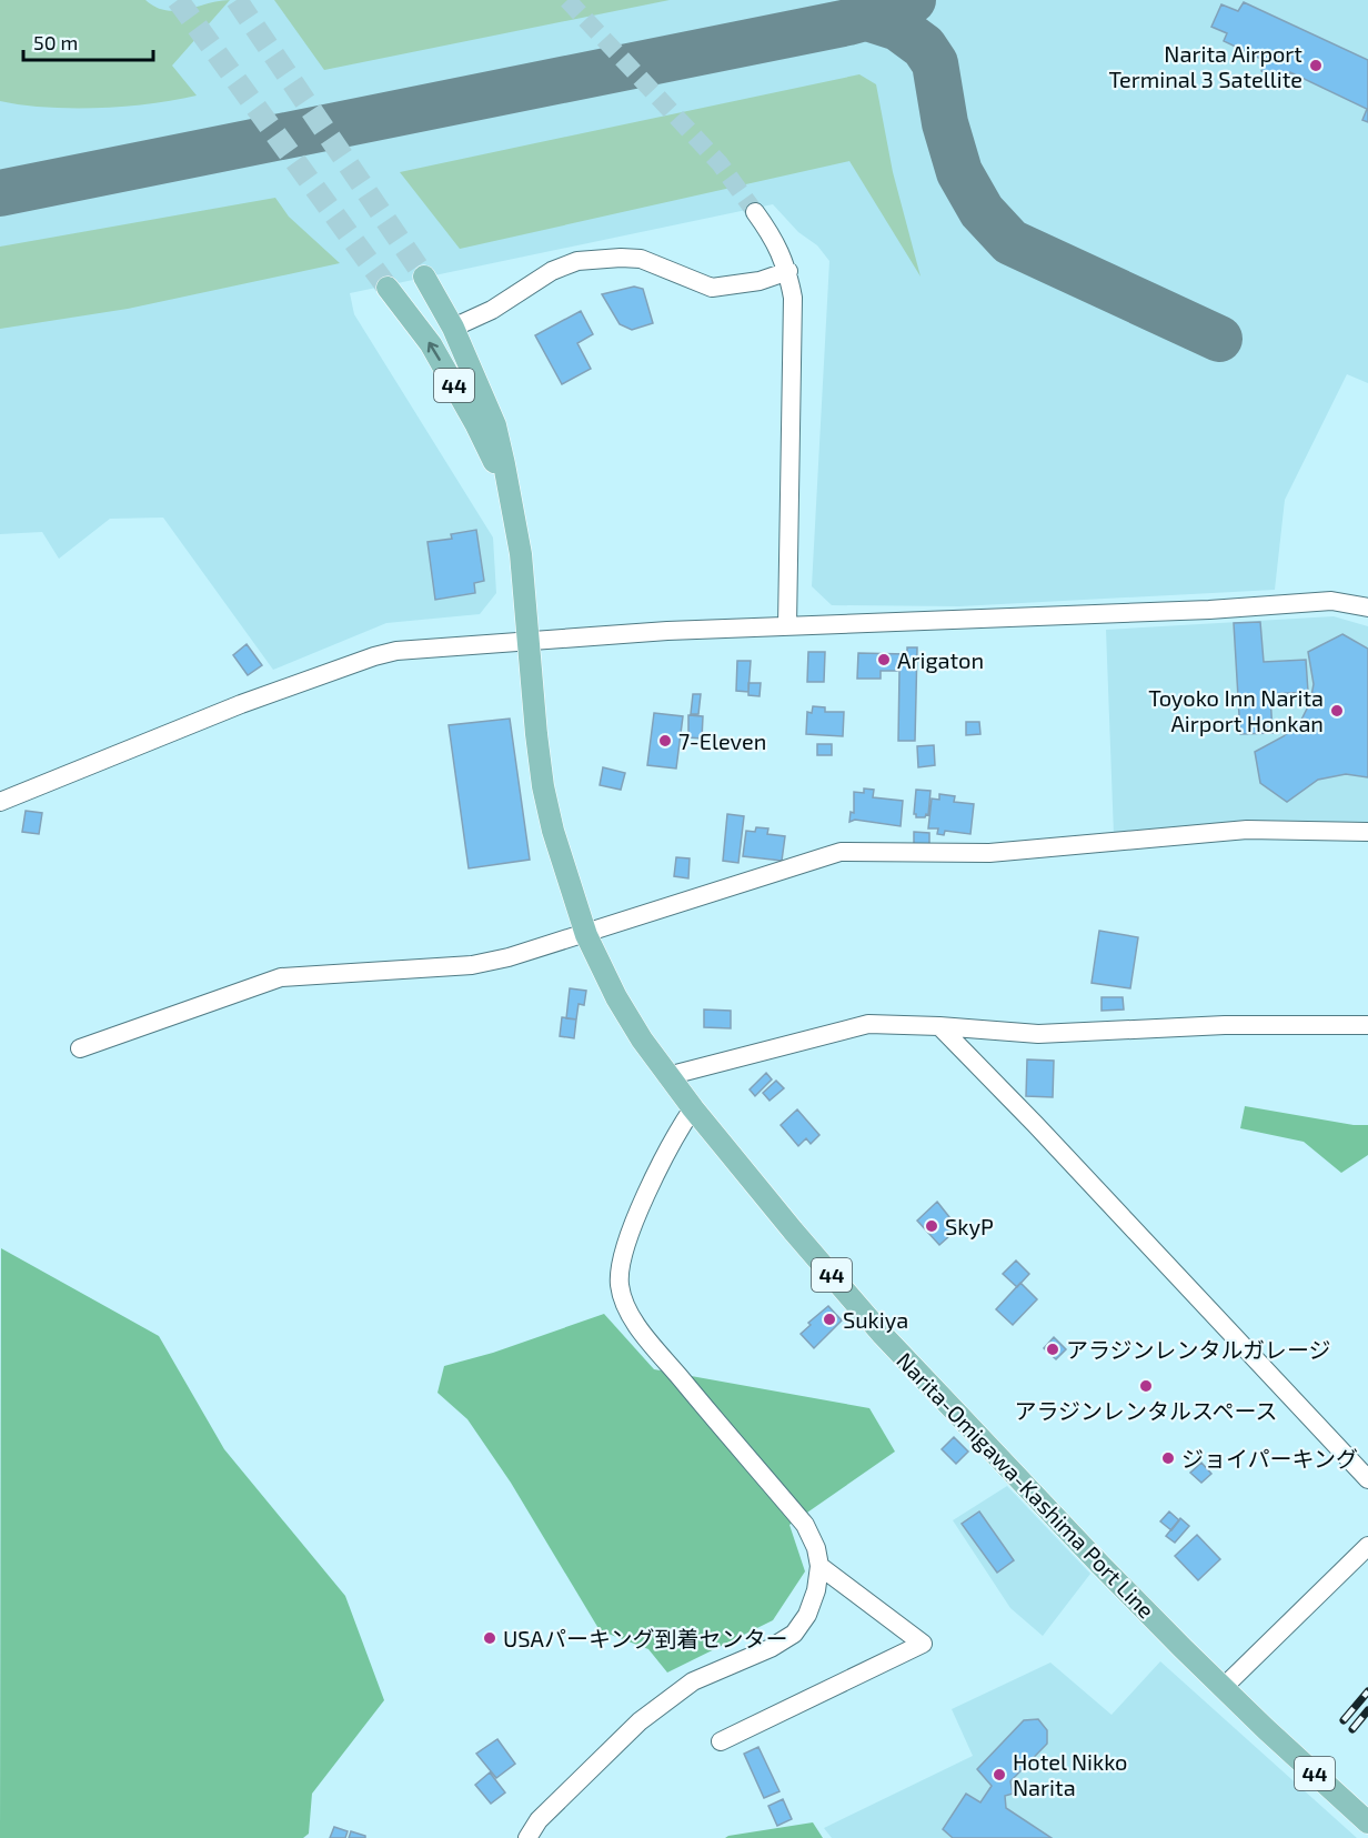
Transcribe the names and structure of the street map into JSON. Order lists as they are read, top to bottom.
{
  "streets": {
    "main road": ["44", "Narita-Omigawa-Kashima Port Line"]
  },
  "places": [
    "Narita Airport Terminal 3 Satellite",
    "Arigaton",
    "Toyoko Inn Narita Airport Honkan",
    "7-Eleven",
    "SkyP",
    "Sukiya",
    "アラジンレンタルガレージ",
    "アラジンレンタルスペース",
    "ジョイパーキング",
    "USAパーキング到着センター",
    "Hotel Nikko Narita"
  ],
  "scale_bar": "50 m"
}
